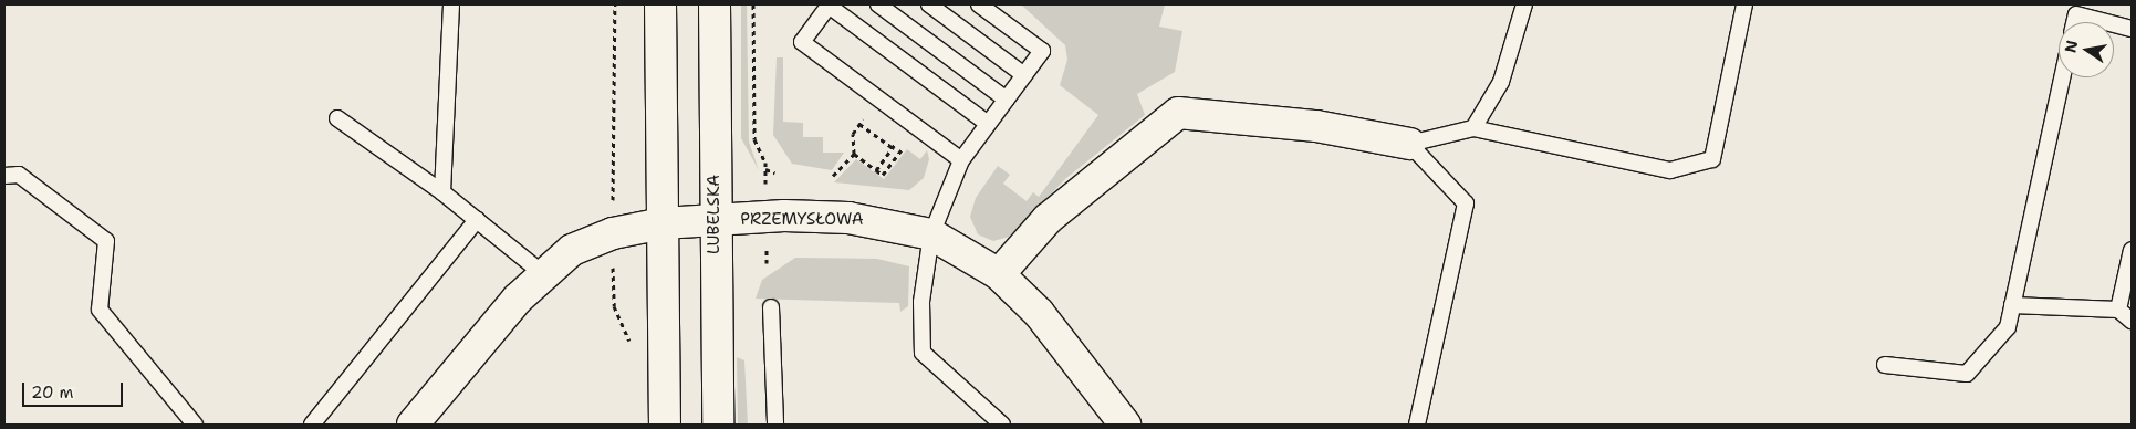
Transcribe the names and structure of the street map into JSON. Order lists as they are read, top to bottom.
{
  "streets": {
    "street": ["LUBELSKA", "PRZEMYSŁOWA"]
  },
  "crossings": [
    ["LUBELSKA", "PRZEMYSŁOWA"]
  ],
  "scale_bar": "20 m",
  "north": "left"
}
